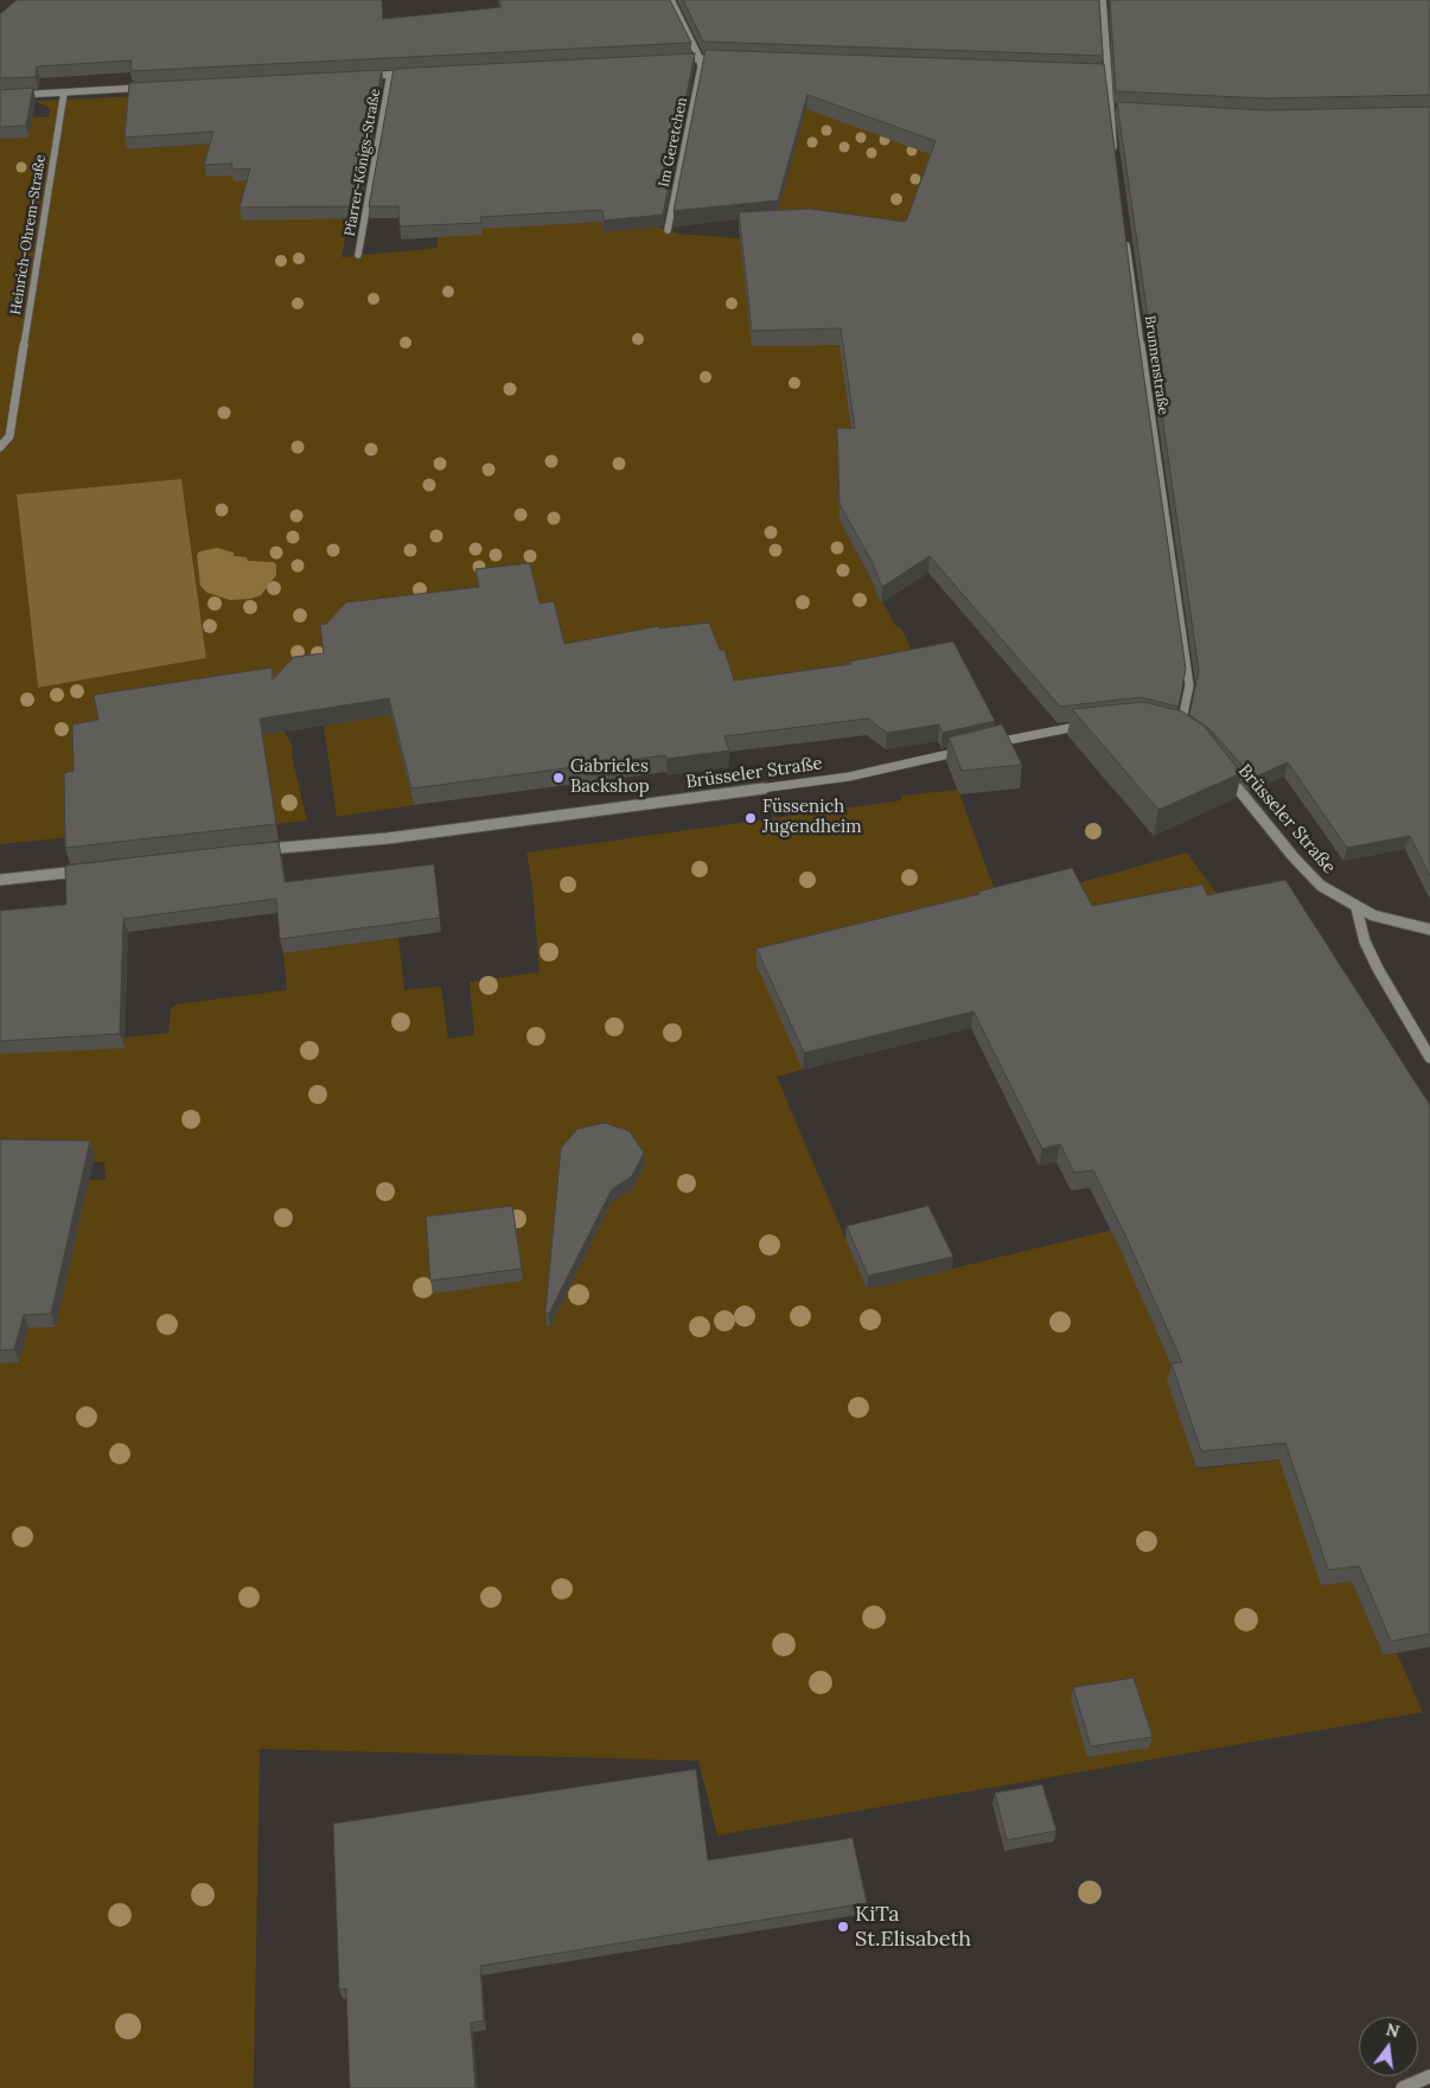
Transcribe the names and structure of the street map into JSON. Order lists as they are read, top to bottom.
{
  "streets": {
    "street": [
      "Im Geretchen",
      "Pfarrer-Königs-Straße",
      "Heinrich-Ohrem-Straße",
      "Brunnenstraße",
      "Brüsseler Straße"
    ]
  },
  "places": ["Gabrieles Backshop", "Füssenich Jugendheim", "KiTa St.Elisabeth"],
  "north": "top"
}
